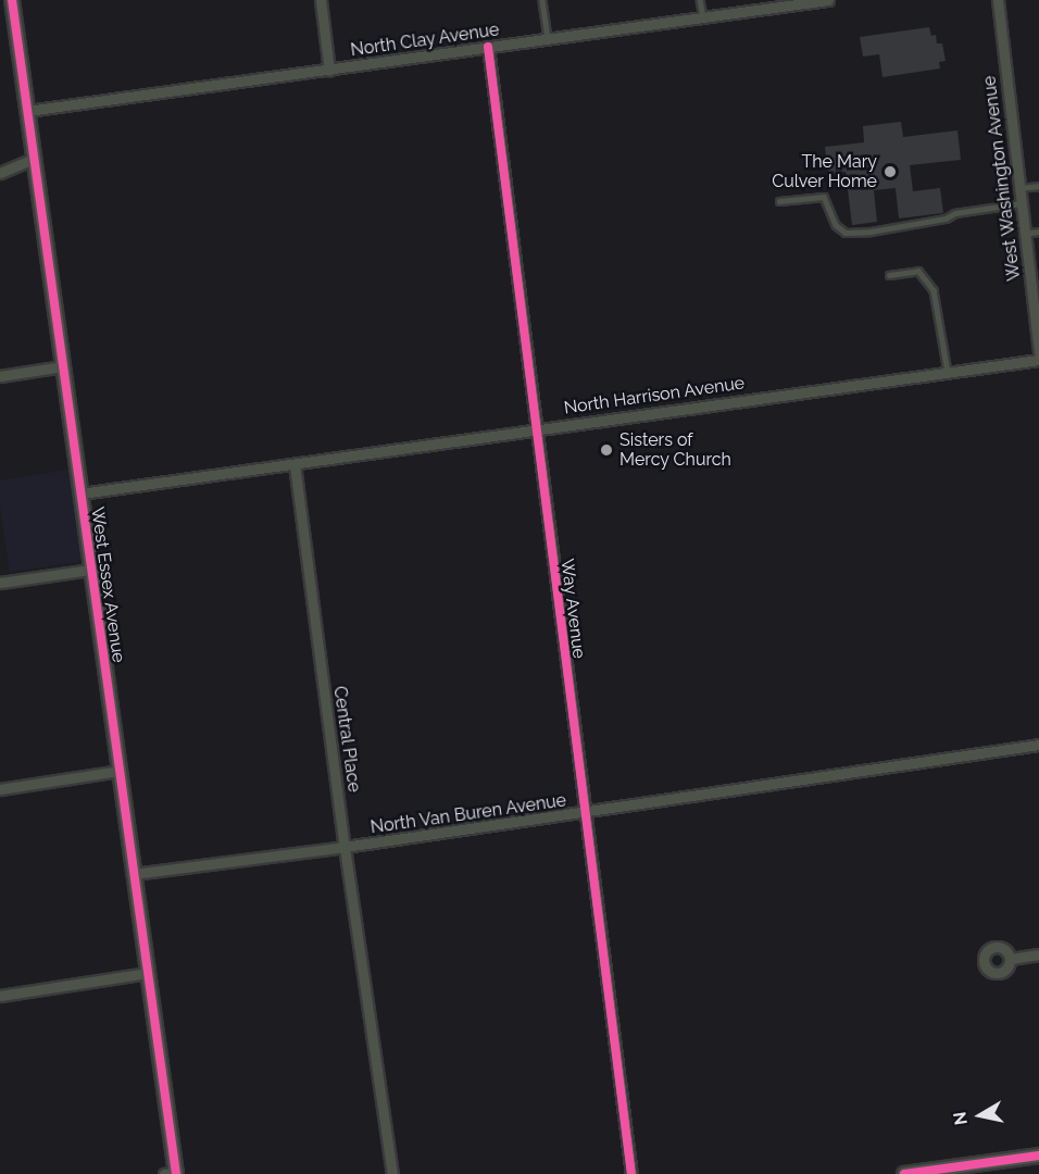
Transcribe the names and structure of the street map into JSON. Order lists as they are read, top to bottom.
{
  "streets": {
    "street": [
      "North Clay Avenue",
      "West Washington Avenue",
      "North Harrison Avenue",
      "West Essex Avenue",
      "Way Avenue",
      "Central Place",
      "North Van Buren Avenue"
    ]
  },
  "crossings": [
    ["North Clay Avenue", "West Essex Avenue"],
    ["North Clay Avenue", "Way Avenue"],
    ["North Harrison Avenue", "West Essex Avenue"],
    ["North Harrison Avenue", "Way Avenue"],
    ["North Harrison Avenue", "Central Place"],
    ["West Essex Avenue", "North Van Buren Avenue"],
    ["Way Avenue", "North Van Buren Avenue"],
    ["Central Place", "North Van Buren Avenue"]
  ],
  "places": ["The Mary Culver Home", "Sisters of Mercy Church"],
  "north": "left"
}
